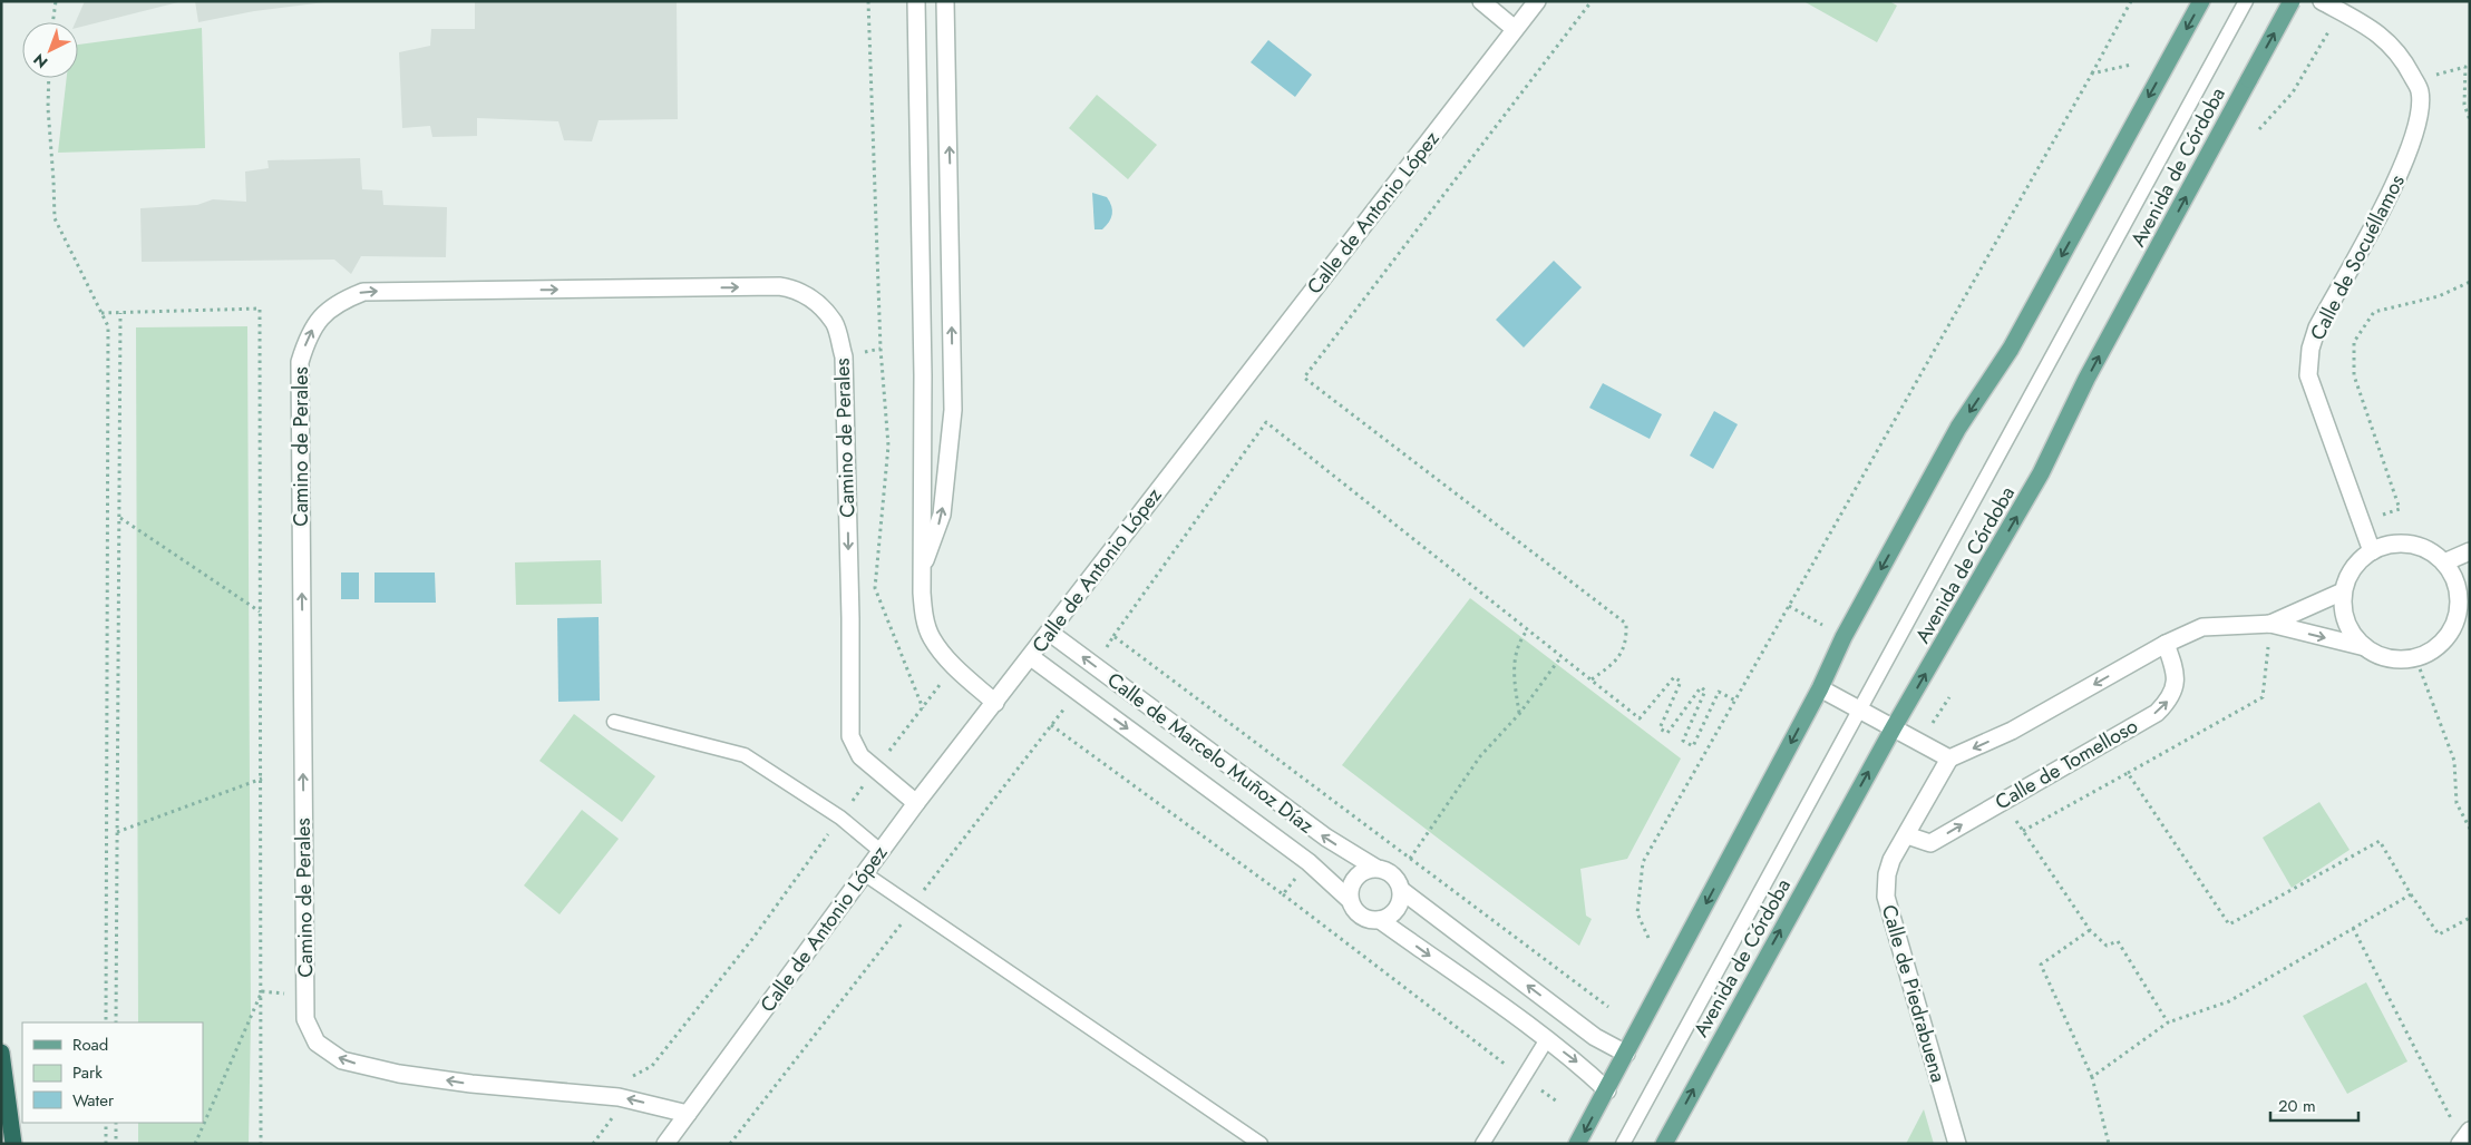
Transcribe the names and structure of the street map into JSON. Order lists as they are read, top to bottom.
{
  "streets": {
    "main road": ["Avenida de Córdoba"],
    "street": [
      "Calle de Antonio López",
      "Calle de Socuéllamos",
      "Camino de Perales",
      "Calle de Marcelo Muñoz Díaz",
      "Calle de Tomelloso",
      "Calle de Piedrabuena"
    ]
  },
  "crossings": [
    ["Calle de Antonio López", "Camino de Perales"],
    ["Calle de Antonio López", "Calle de Marcelo Muñoz Díaz"],
    ["Calle de Tomelloso", "Calle de Piedrabuena"]
  ],
  "legend": ["Road", "Park", "Water"],
  "scale_bar": "20 m",
  "north": "bottom left"
}
